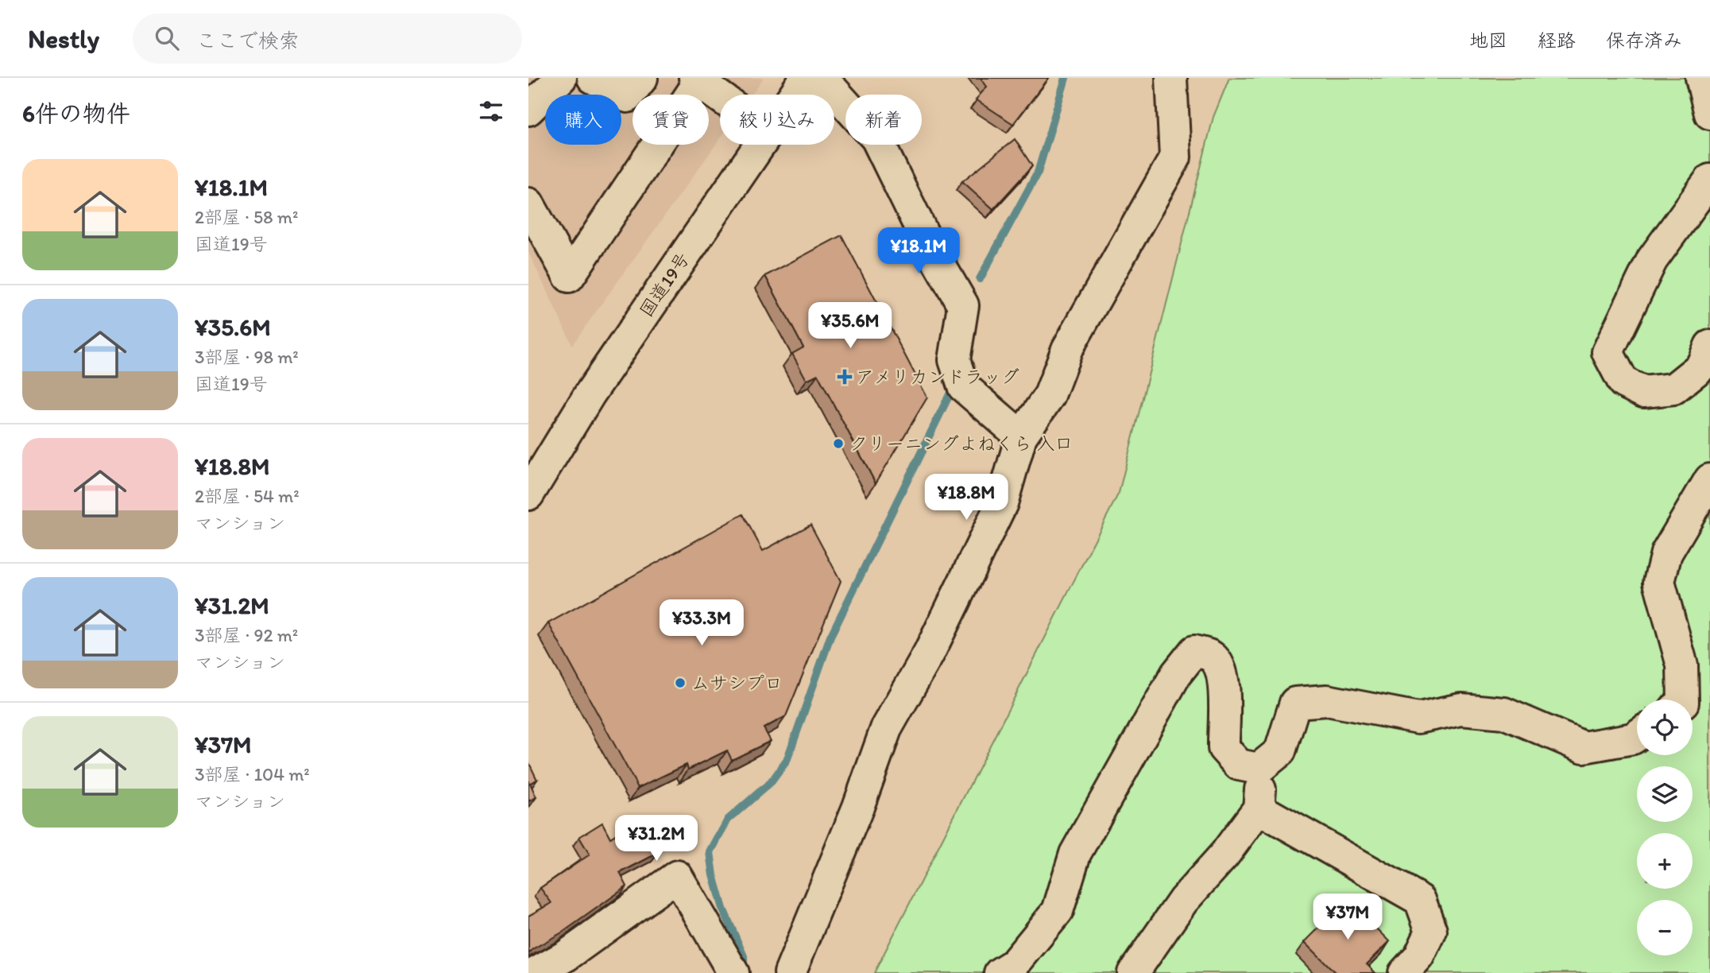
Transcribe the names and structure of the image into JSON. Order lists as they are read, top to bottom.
{
  "streets": {
    "main road": ["国道19号"]
  },
  "places": {
    "health": ["アメリカンドラッグ"],
    "other": ["クリーニングよねくら 入口", "ムサシプロ"]
  },
  "page": {
    "header": "Nestly",
    "search": "ここで検索",
    "nav": ["地図", "経路", "保存済み"],
    "heading": "6件の物件",
    "chip": [
      "購入",
      "賃貸",
      "絞り込み",
      "新着"
    ],
    "list": [
      {
        "name": "¥18.1M",
        "note": "2部屋 · 58 m² · 国道19号"
      },
      {
        "name": "¥35.6M",
        "note": "3部屋 · 98 m² · 国道19号"
      },
      {
        "name": "¥18.8M",
        "note": "2部屋 · 54 m² · マンション"
      },
      {
        "name": "¥31.2M",
        "note": "3部屋 · 92 m² · マンション"
      },
      {
        "name": "¥37M",
        "note": "3部屋 · 104 m² · マンション"
      }
    ],
    "price": [
      "¥18.1M",
      "¥35.6M",
      "¥18.8M",
      "¥33.3M",
      "¥31.2M",
      "¥37M"
    ],
    "map_buttons": ["+", "−"]
  }
}
